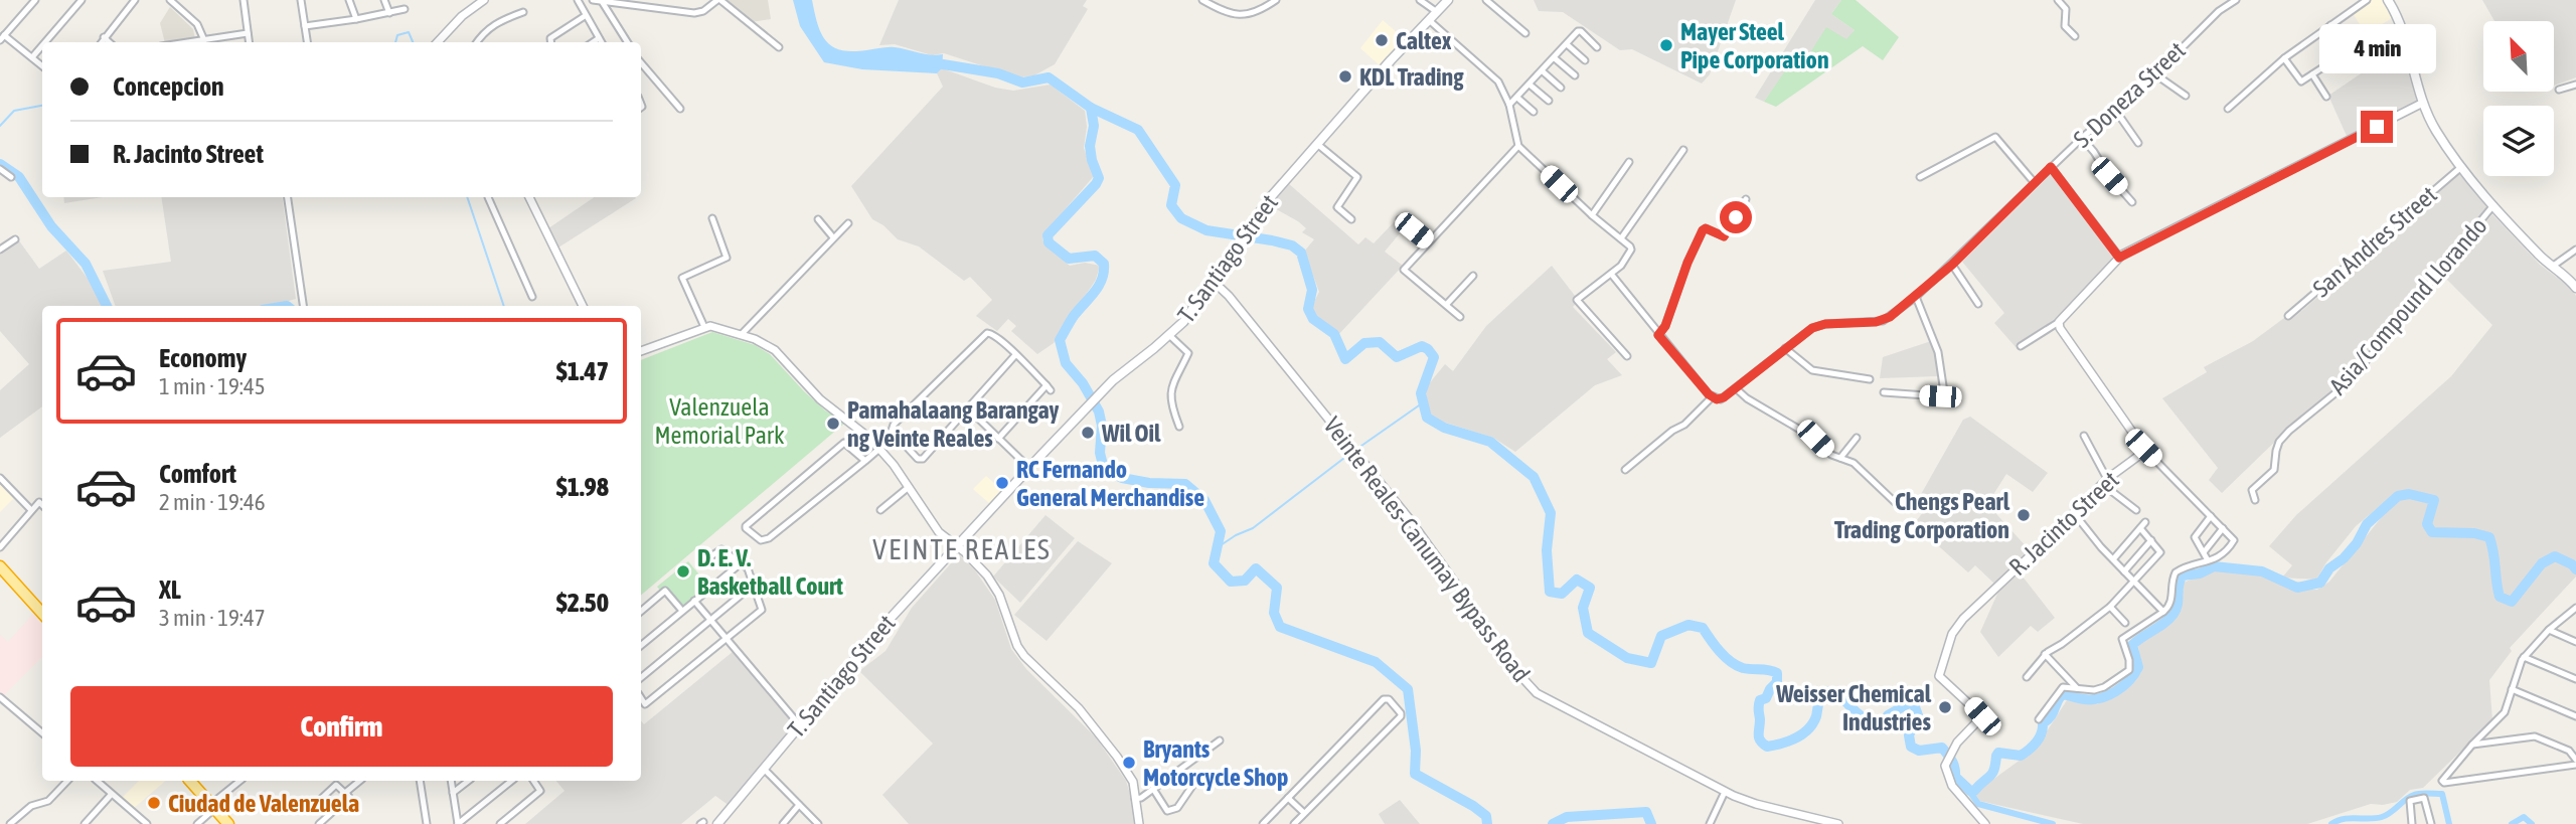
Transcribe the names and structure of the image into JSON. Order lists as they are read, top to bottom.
{
  "streets": {
    "main road": ["T. Santiago Street"],
    "street": [
      "S. Doneza Street",
      "San Andres Street",
      "Asia/Compound Llorando",
      "R. Jacinto Street",
      "Veinte Reales-Canumay Bypass Road"
    ]
  },
  "crossings": [
    ["T. Santiago Street", "Veinte Reales-Canumay Bypass Road"]
  ],
  "districts": ["VEINTE REALES"],
  "parks": ["Valenzuela Memorial Park"],
  "places": [
    "Caltex",
    "Mayer Steel Pipe Corporation",
    "KDL Trading",
    "Pamahalaang Barangay ng Veinte Reales",
    "Wil Oil",
    "RC Fernando General Merchandise",
    "Chengs Pearl Trading Corporation",
    "D. E. V. Basketball Court",
    "Weisser Chemical Industries",
    "Bryants Motorcycle Shop",
    "Ciudad de Valenzuela"
  ],
  "north": "top left",
  "page": {
    "bubble": "4 min",
    "banner": ["Concepcion", "R. Jacinto Street"],
    "list": [
      {
        "name": "Economy",
        "note": "1 min · 19:45",
        "value": "$1.47"
      },
      {
        "name": "Comfort",
        "note": "2 min · 19:46",
        "value": "$1.98"
      },
      {
        "name": "XL",
        "note": "3 min · 19:47",
        "value": "$2.50"
      }
    ],
    "buttons": "Confirm"
  }
}
